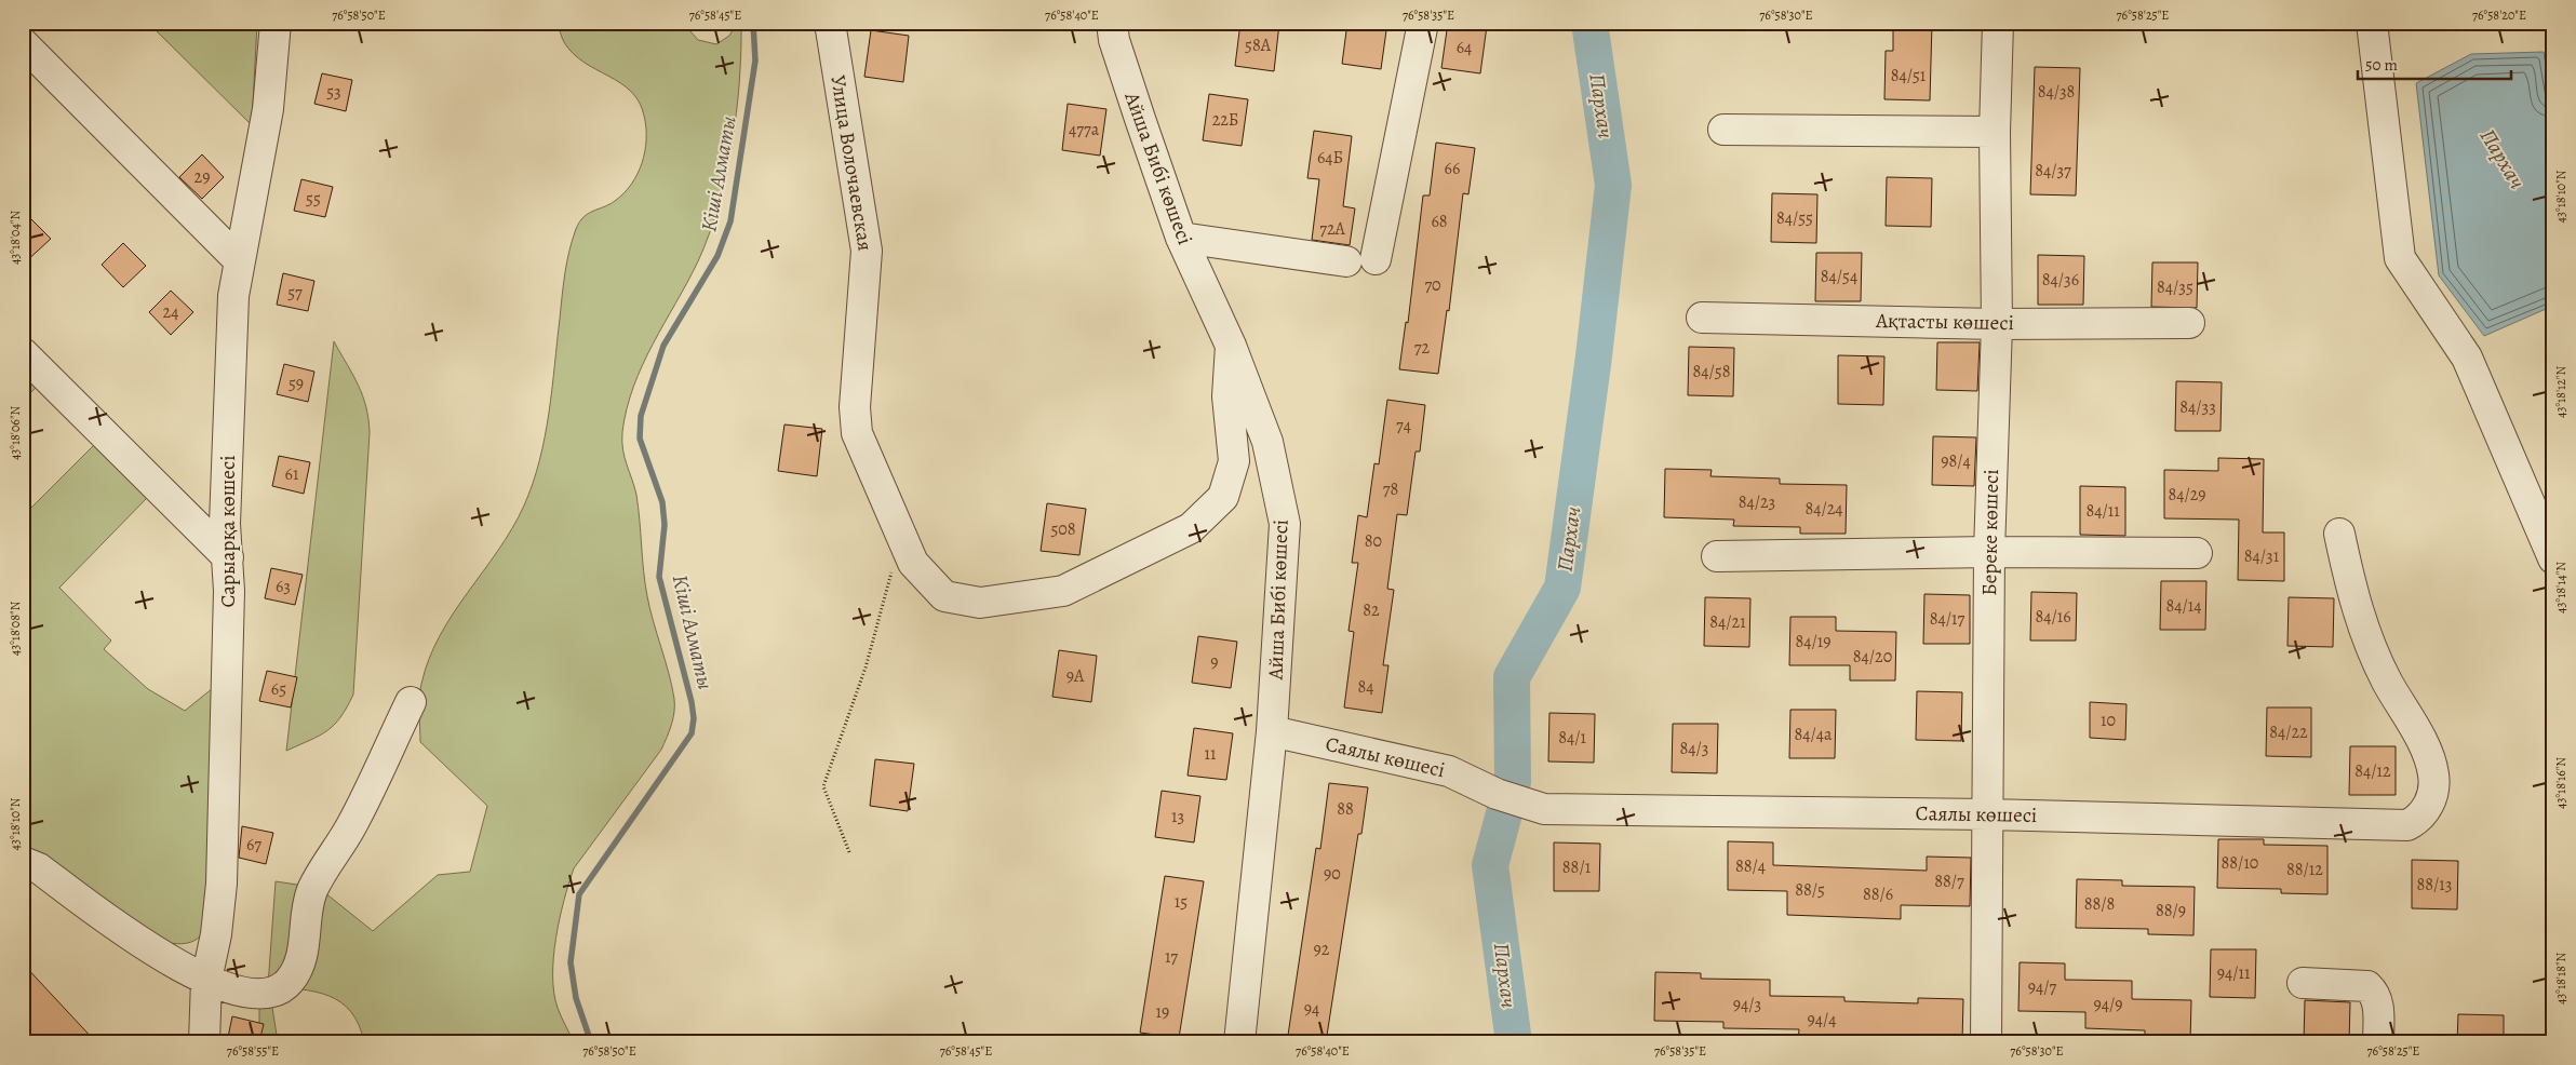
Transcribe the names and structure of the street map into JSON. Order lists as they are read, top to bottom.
{
  "streets": {
    "street": [
      "Улица Волочаевская",
      "Айша Бибі көшесі",
      "Ақтасты көшесі",
      "Сарыарқа көшесі",
      "Береке көшесі",
      "Саялы көшесі"
    ]
  },
  "crossings": [
    ["Улица Волочаевская", "Айша Бибі көшесі"],
    ["Айша Бибі көшесі", "Саялы көшесі"],
    ["Ақтасты көшесі", "Береке көшесі"],
    ["Береке көшесі", "Саялы көшесі"]
  ],
  "water": ["Пархач", "Кіші Алматы"],
  "house_numbers": [
    "58А",
    "64",
    "84/51",
    "53",
    "84/38",
    "22Б",
    "477а",
    "64Б",
    "66",
    "84/37",
    "29",
    "55",
    "84/55",
    "68",
    "72А",
    "84/54",
    "84/36",
    "70",
    "84/35",
    "57",
    "24",
    "72",
    "84/58",
    "59",
    "84/33",
    "74",
    "98/4",
    "61",
    "78",
    "84/29",
    "84/23",
    "84/24",
    "84/11",
    "508",
    "80",
    "84/31",
    "63",
    "84/14",
    "82",
    "84/16",
    "84/17",
    "84/21",
    "84/19",
    "84/20",
    "9",
    "9А",
    "84",
    "65",
    "10",
    "84/22",
    "84/4а",
    "84/1",
    "84/3",
    "11",
    "84/12",
    "88",
    "13",
    "67",
    "88/10",
    "88/4",
    "88/1",
    "88/12",
    "90",
    "88/7",
    "88/13",
    "88/5",
    "88/6",
    "15",
    "88/8",
    "88/9",
    "92",
    "17",
    "94/11",
    "94/7",
    "94/3",
    "94/9",
    "94",
    "19",
    "94/4"
  ],
  "scale_bar": "50 m",
  "coordinates": [
    "76°58'50\"E",
    "76°58'45\"E",
    "76°58'40\"E",
    "76°58'35\"E",
    "76°58'30\"E",
    "76°58'25\"E",
    "76°58'20\"E",
    "43°18'10\"N",
    "43°18'04\"N",
    "43°18'12\"N",
    "43°18'06\"N",
    "43°18'14\"N",
    "43°18'08\"N",
    "43°18'16\"N",
    "43°18'18\"N",
    "76°58'55\"E"
  ]
}
